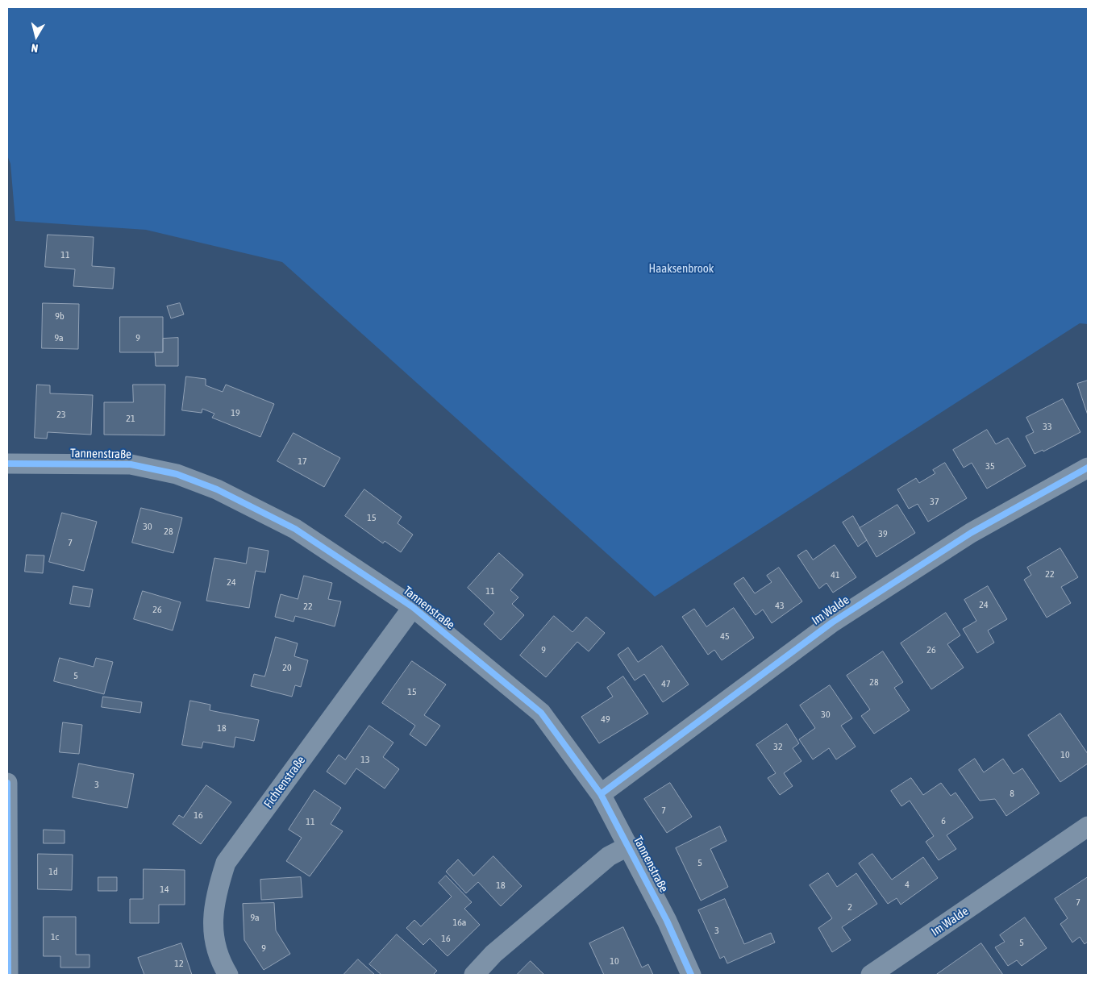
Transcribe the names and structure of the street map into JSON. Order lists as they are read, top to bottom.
{
  "streets": {
    "street": ["Tannenstraße", "Im Walde", "Fichtenstraße"]
  },
  "crossings": [
    ["Tannenstraße", "Im Walde"],
    ["Tannenstraße", "Fichtenstraße"]
  ],
  "parks": ["Haaksenbrook"],
  "house_numbers": [
    "11",
    "9b",
    "9a",
    "9",
    "19",
    "23",
    "21",
    "33",
    "17",
    "35",
    "37",
    "15",
    "30",
    "28",
    "39",
    "7",
    "22",
    "41",
    "24",
    "11",
    "24",
    "43",
    "22",
    "26",
    "45",
    "9",
    "26",
    "20",
    "5",
    "28",
    "47",
    "15",
    "30",
    "49",
    "18",
    "32",
    "10",
    "13",
    "3",
    "8",
    "7",
    "16",
    "6",
    "11",
    "5",
    "1d",
    "4",
    "18",
    "14",
    "7",
    "2",
    "9a",
    "16a",
    "3",
    "1c",
    "16",
    "5",
    "9",
    "10",
    "12"
  ],
  "north": "bottom"
}
